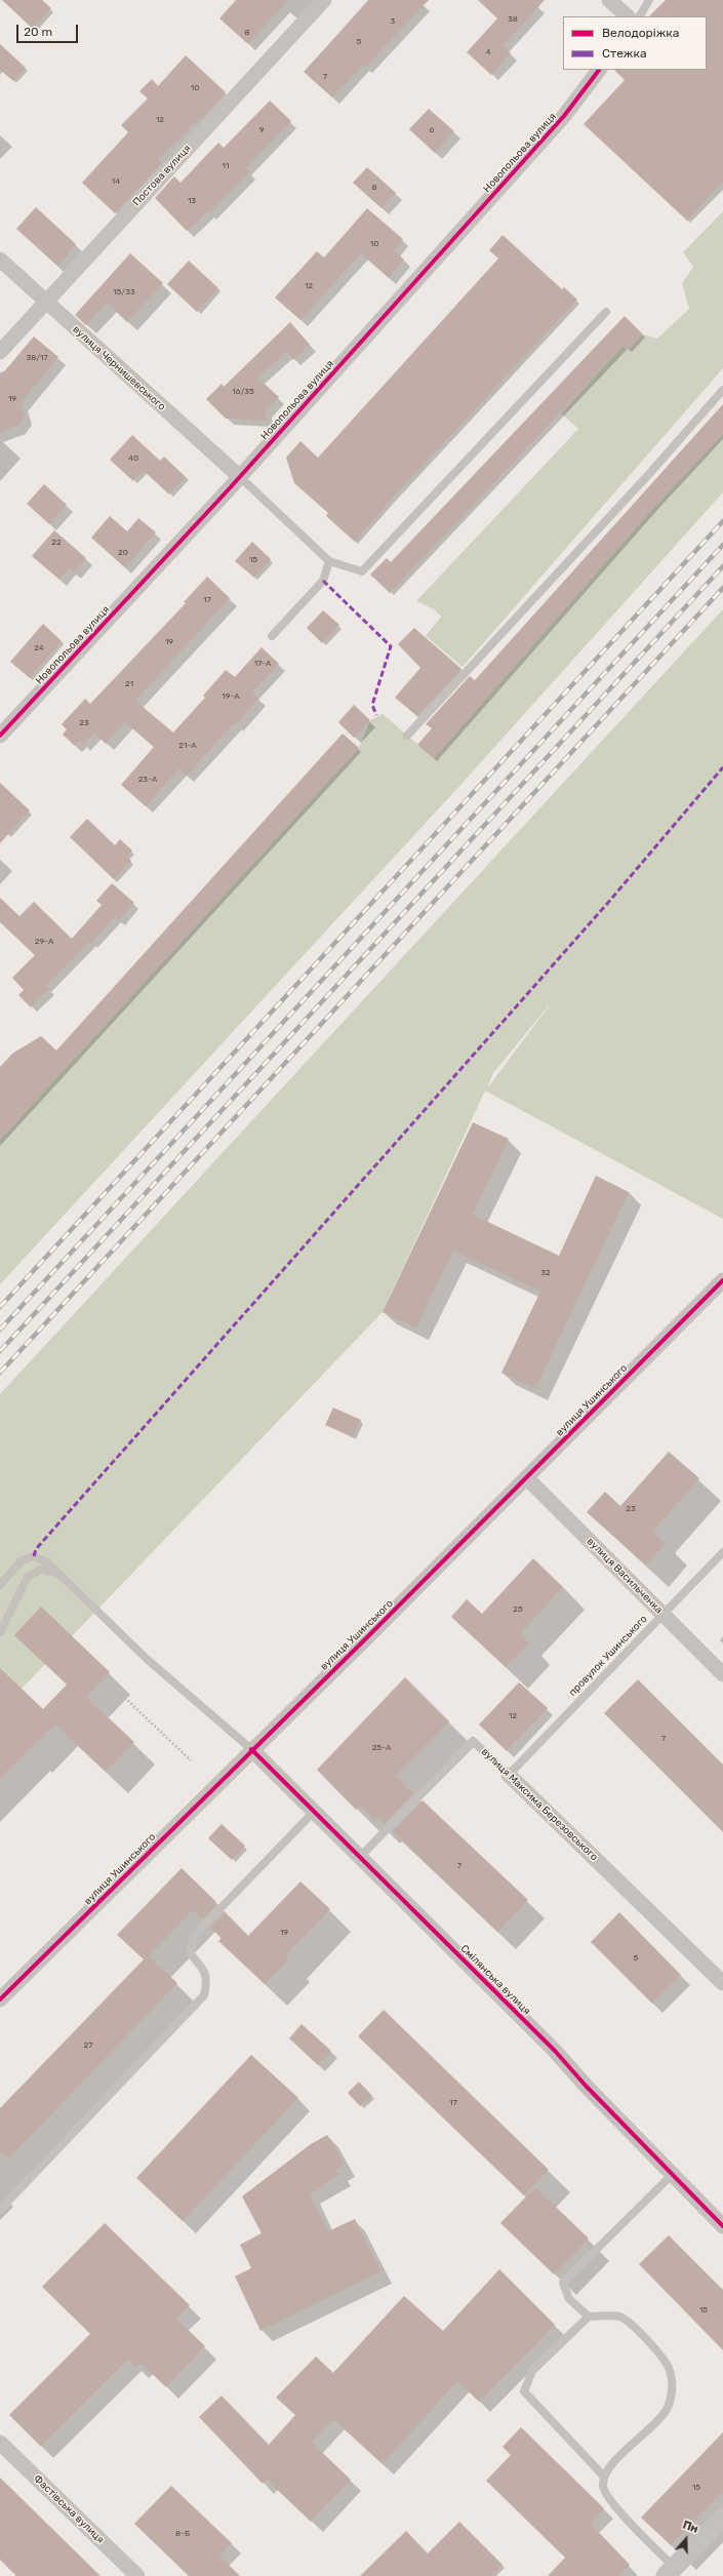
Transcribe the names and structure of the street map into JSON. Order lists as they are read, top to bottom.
{
  "streets": {
    "street": [
      "Новопольова вулиця",
      "Постова вулиця",
      "вулиця Чернишевського",
      "вулиця Ушинського",
      "вулиця Васильченка",
      "вулиця Максима Березовського",
      "Смілянська вулиця",
      "Фастівська вулиця"
    ],
    "lane": ["провулок Ушинського"]
  },
  "crossings": [
    ["Новопольова вулиця", "вулиця Чернишевського"],
    ["Постова вулиця", "вулиця Чернишевського"],
    ["вулиця Ушинського", "вулиця Васильченка"],
    ["вулиця Ушинського", "Смілянська вулиця"],
    ["вулиця Васильченка", "провулок Ушинського"],
    ["провулок Ушинського", "вулиця Максима Березовського"],
    ["вулиця Максима Березовського", "Смілянська вулиця"]
  ],
  "house_numbers": [
    "38",
    "3",
    "8",
    "5",
    "4",
    "7",
    "10",
    "12",
    "9",
    "6",
    "11",
    "14",
    "8",
    "13",
    "10",
    "12",
    "15/33",
    "38/17",
    "16/35",
    "19",
    "40",
    "22",
    "20",
    "15",
    "17",
    "19",
    "24",
    "17-А",
    "21",
    "19-А",
    "23",
    "21-А",
    "23-А",
    "29-А",
    "32",
    "23",
    "25",
    "12",
    "7",
    "25-А",
    "7",
    "19",
    "5",
    "27",
    "17",
    "15",
    "15",
    "8-Б"
  ],
  "legend": ["Велодоріжка", "Стежка"],
  "scale_bar": "20 m",
  "north": "top"
}
